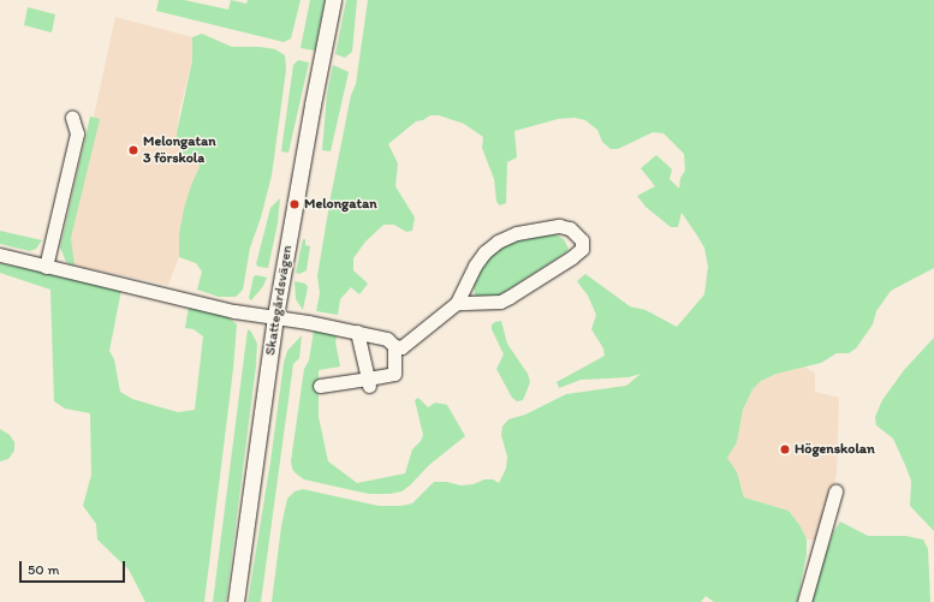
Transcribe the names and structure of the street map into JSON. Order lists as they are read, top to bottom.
{
  "streets": {
    "street": ["Skattegårdsvägen"]
  },
  "places": ["Melongatan 3 förskola", "Melongatan", "Högenskolan"],
  "scale_bar": "50 m"
}
